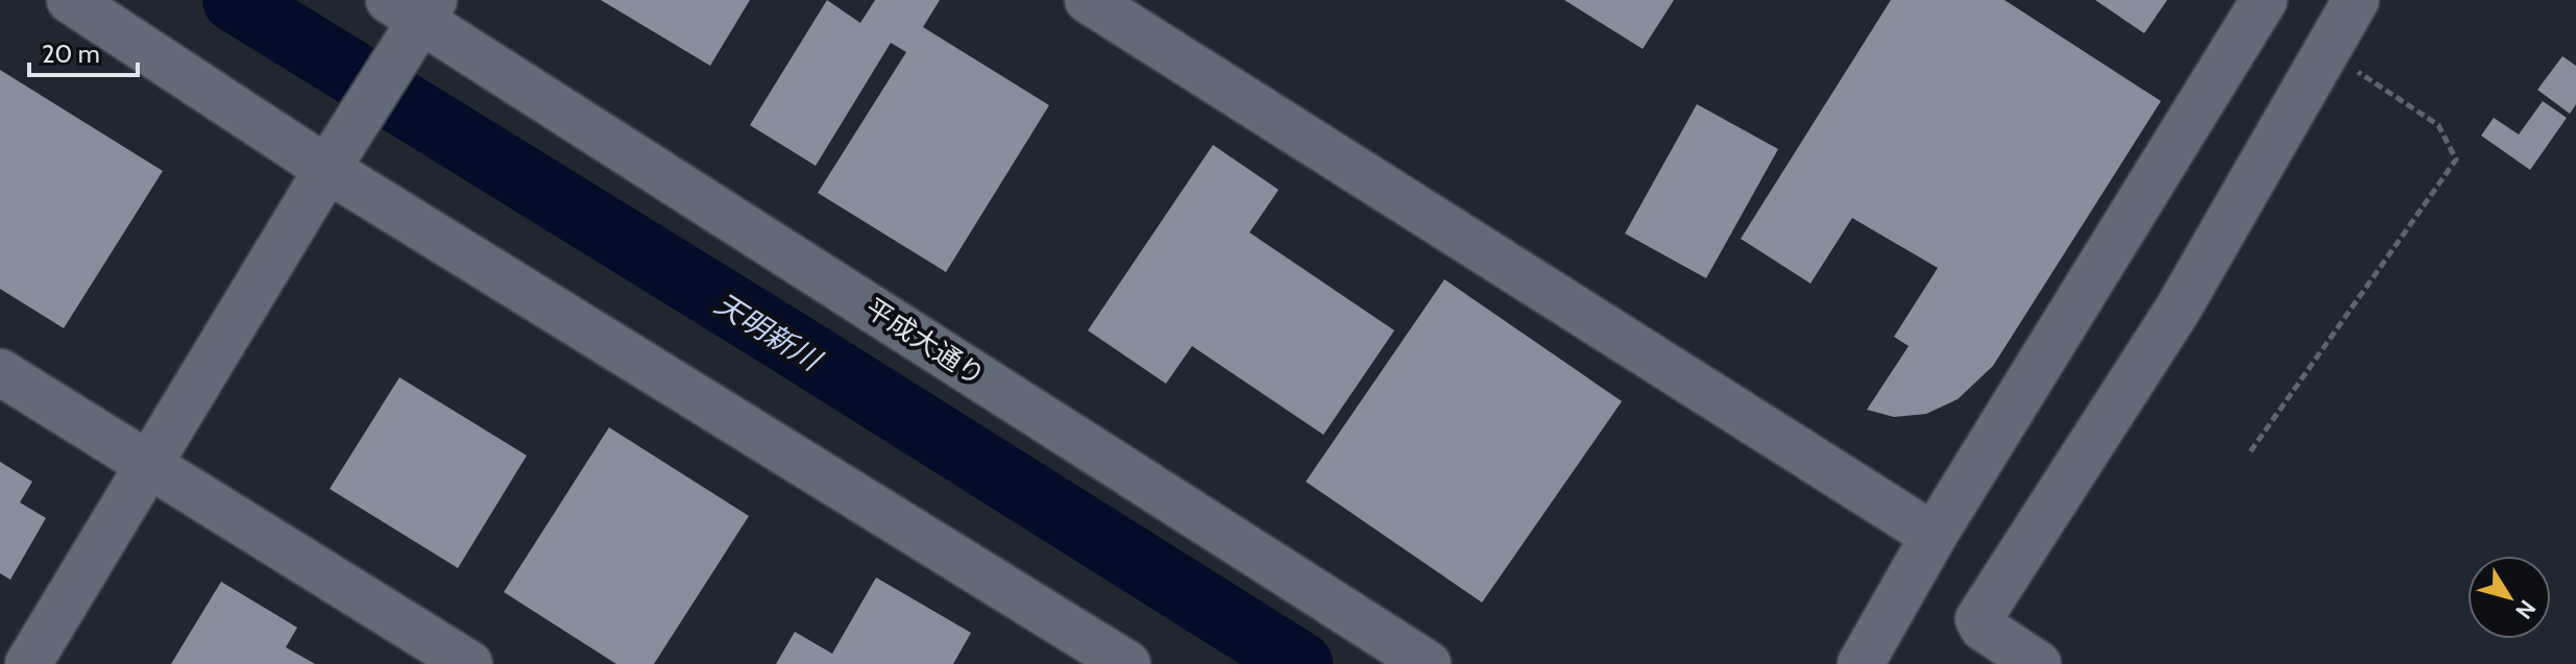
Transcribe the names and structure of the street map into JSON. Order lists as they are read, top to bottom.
{
  "streets": {
    "street": ["平成大通り"]
  },
  "water": ["天明新川"],
  "scale_bar": "20 m",
  "north": "bottom right"
}
